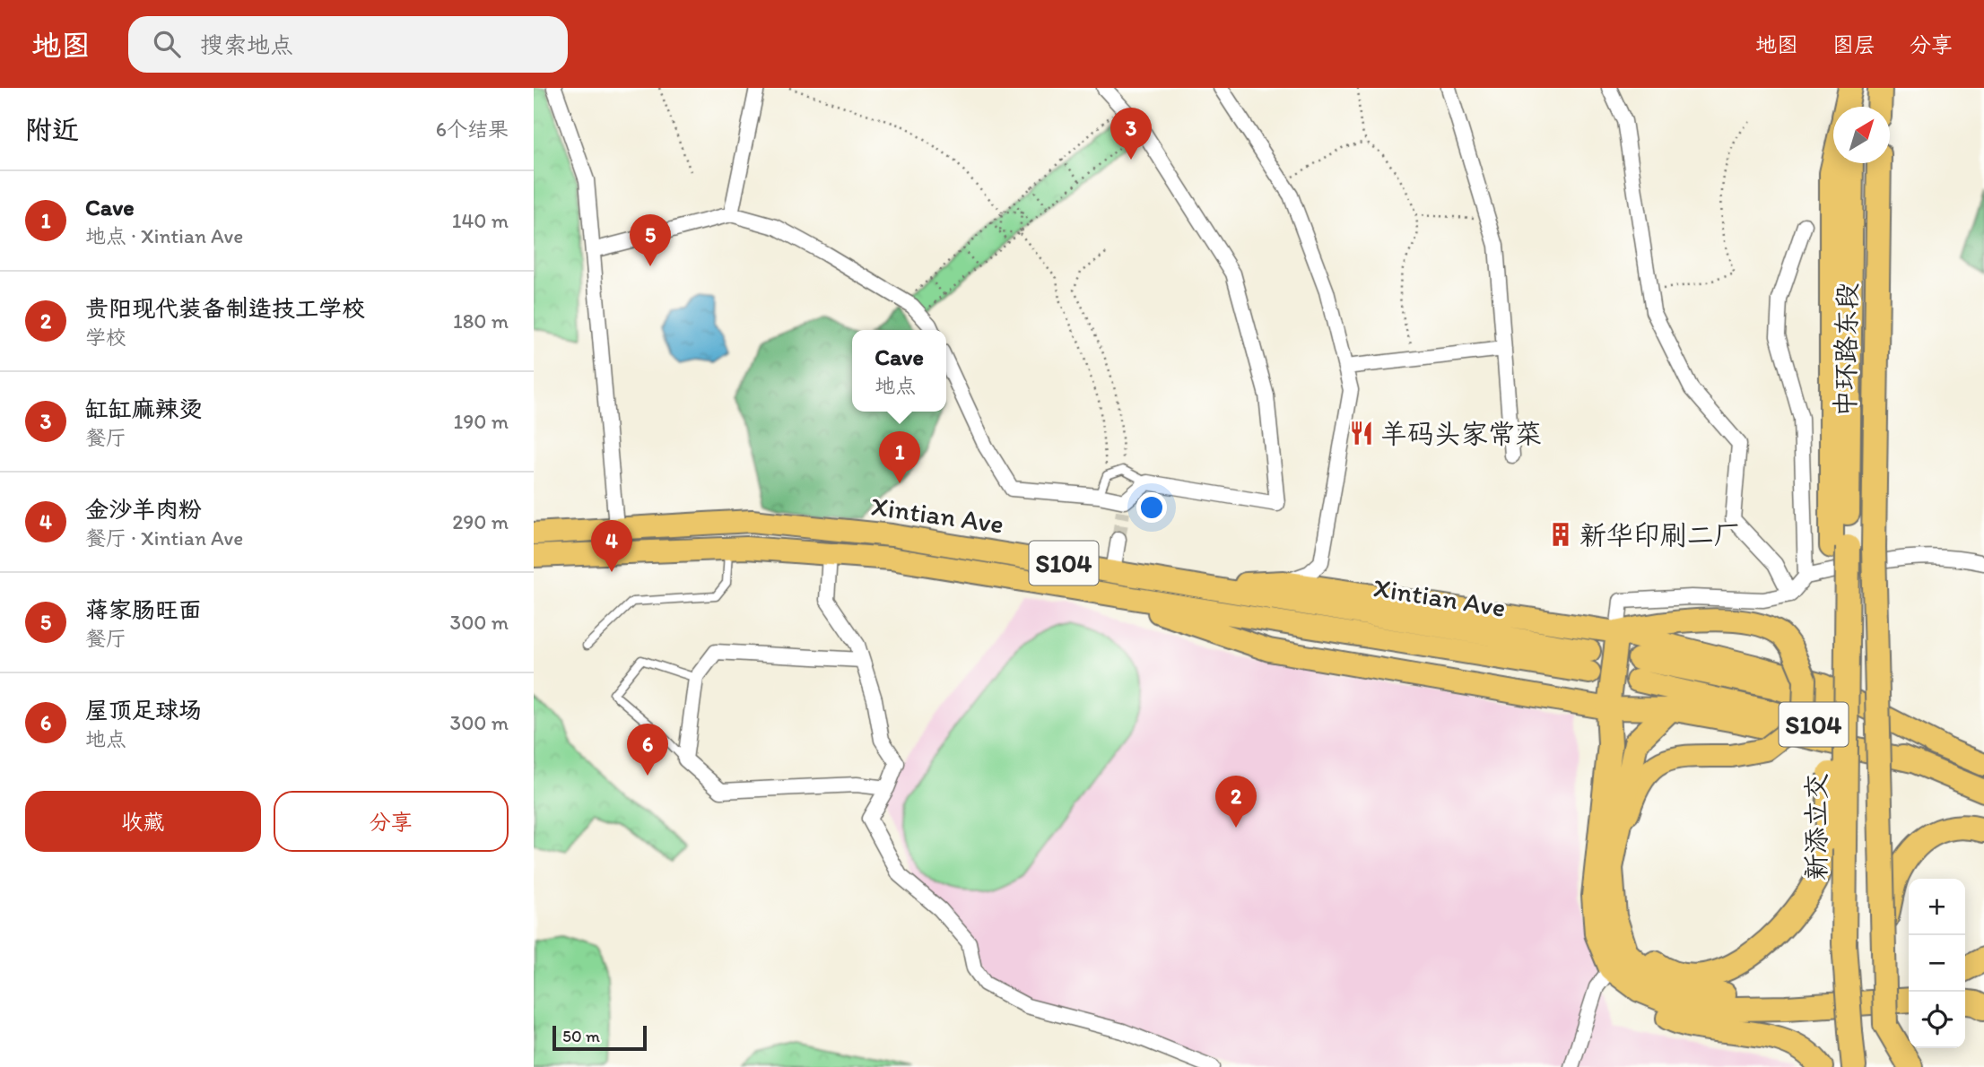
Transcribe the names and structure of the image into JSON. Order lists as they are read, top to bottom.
{
  "streets": {
    "highway": ["中环路东段", "新添立交"],
    "main road": ["Xintian Ave", "S104"]
  },
  "crossings": [
    ["中环路东段", "新添立交"]
  ],
  "places": {
    "restaurant": ["羊码头家常菜"],
    "building": ["新华印刷二厂"]
  },
  "scale_bar": "50 m",
  "north": "top right",
  "page": {
    "header": "地图",
    "search": "搜索地点",
    "nav": ["地图", "图层", "分享"],
    "heading": ["附近", "6个结果"],
    "pins": [
      "3",
      "5",
      "1",
      "4",
      "6",
      "2"
    ],
    "list": [
      {
        "mark": "1",
        "name": "Cave",
        "note": "地点 · Xintian Ave",
        "value": "140 m"
      },
      {
        "mark": "2",
        "name": "贵阳现代装备制造技工学校",
        "note": "学校",
        "value": "180 m"
      },
      {
        "mark": "3",
        "name": "缸缸麻辣烫",
        "note": "餐厅",
        "value": "190 m"
      },
      {
        "mark": "4",
        "name": "金沙羊肉粉",
        "note": "餐厅 · Xintian Ave",
        "value": "290 m"
      },
      {
        "mark": "5",
        "name": "蒋家肠旺面",
        "note": "餐厅",
        "value": "300 m"
      },
      {
        "mark": "6",
        "name": "屋顶足球场",
        "note": "地点",
        "value": "300 m"
      }
    ],
    "popup": ["Cave", "地点"],
    "buttons": ["收藏", "分享"],
    "map_buttons": ["+", "−"],
    "scale": "50 m"
  }
}
